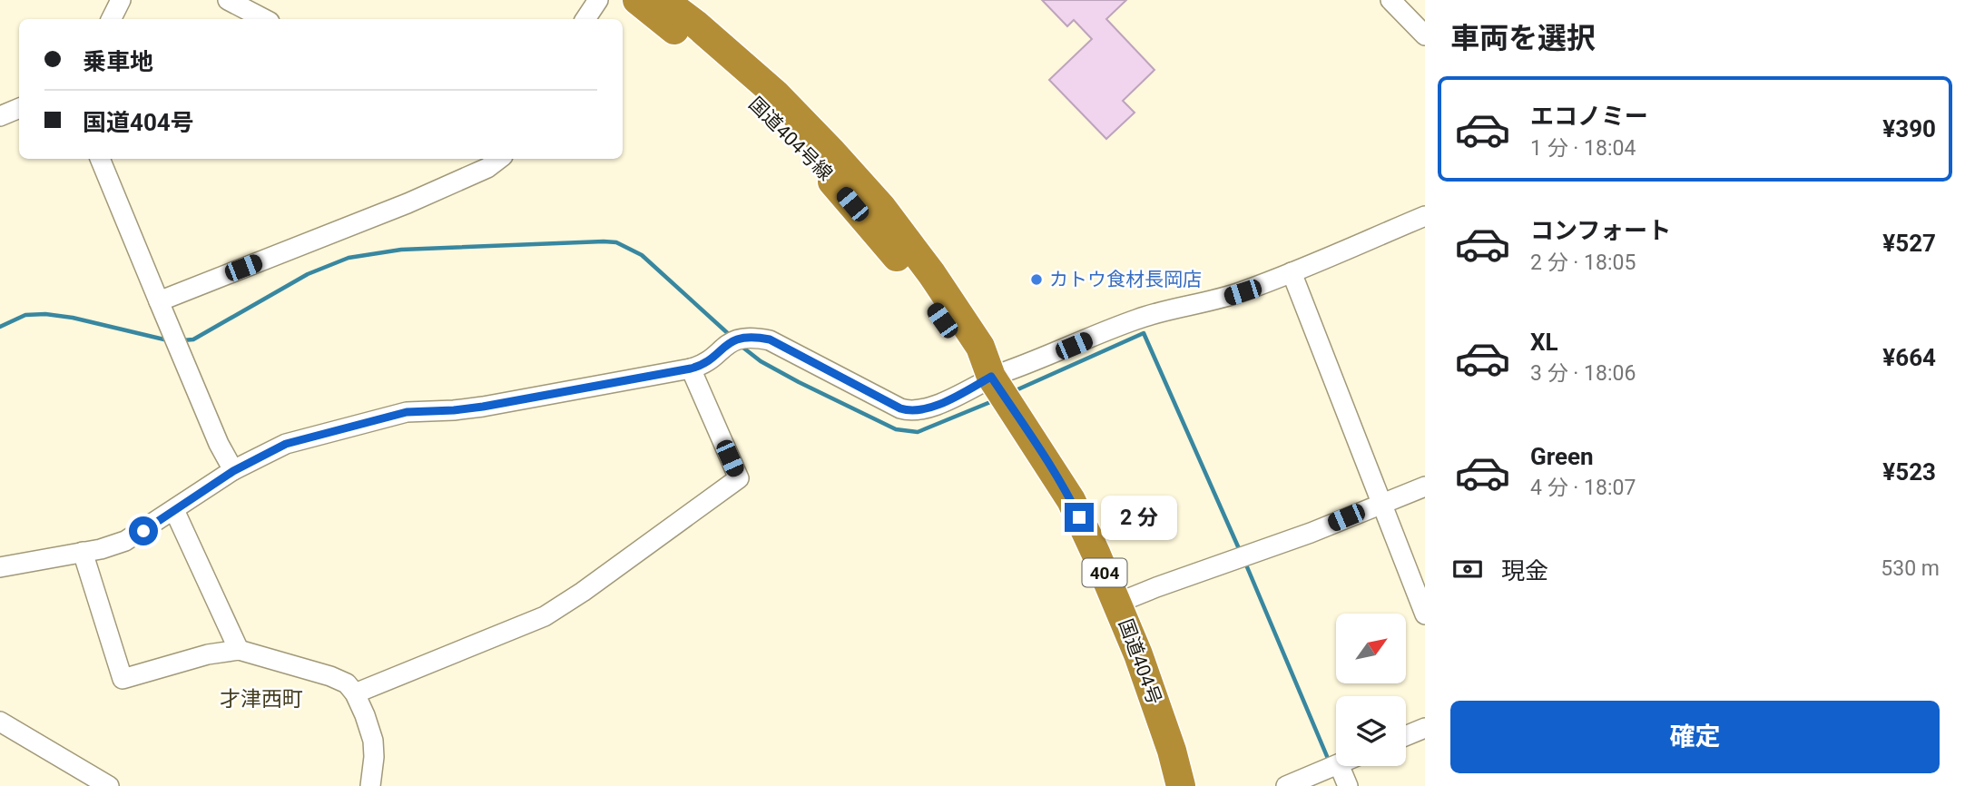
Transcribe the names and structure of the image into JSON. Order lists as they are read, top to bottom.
{
  "streets": {
    "highway": ["国道404号線", "404", "国道404号"]
  },
  "crossings": [
    ["国道404号線", "国道404号"]
  ],
  "districts": ["才津西町"],
  "places": ["カトウ食材長岡店"],
  "north": "top right",
  "page": {
    "heading": "車両を選択",
    "banner": ["乗車地", "国道404号"],
    "list": [
      {
        "name": "エコノミー",
        "note": "1 分 · 18:04",
        "value": "¥390"
      },
      {
        "name": "コンフォート",
        "note": "2 分 · 18:05",
        "value": "¥527"
      },
      {
        "name": "XL",
        "note": "3 分 · 18:06",
        "value": "¥664"
      },
      {
        "name": "Green",
        "note": "4 分 · 18:07",
        "value": "¥523"
      }
    ],
    "bubble": "2 分",
    "pay": ["現金", "530 m"],
    "buttons": "確定"
  }
}
